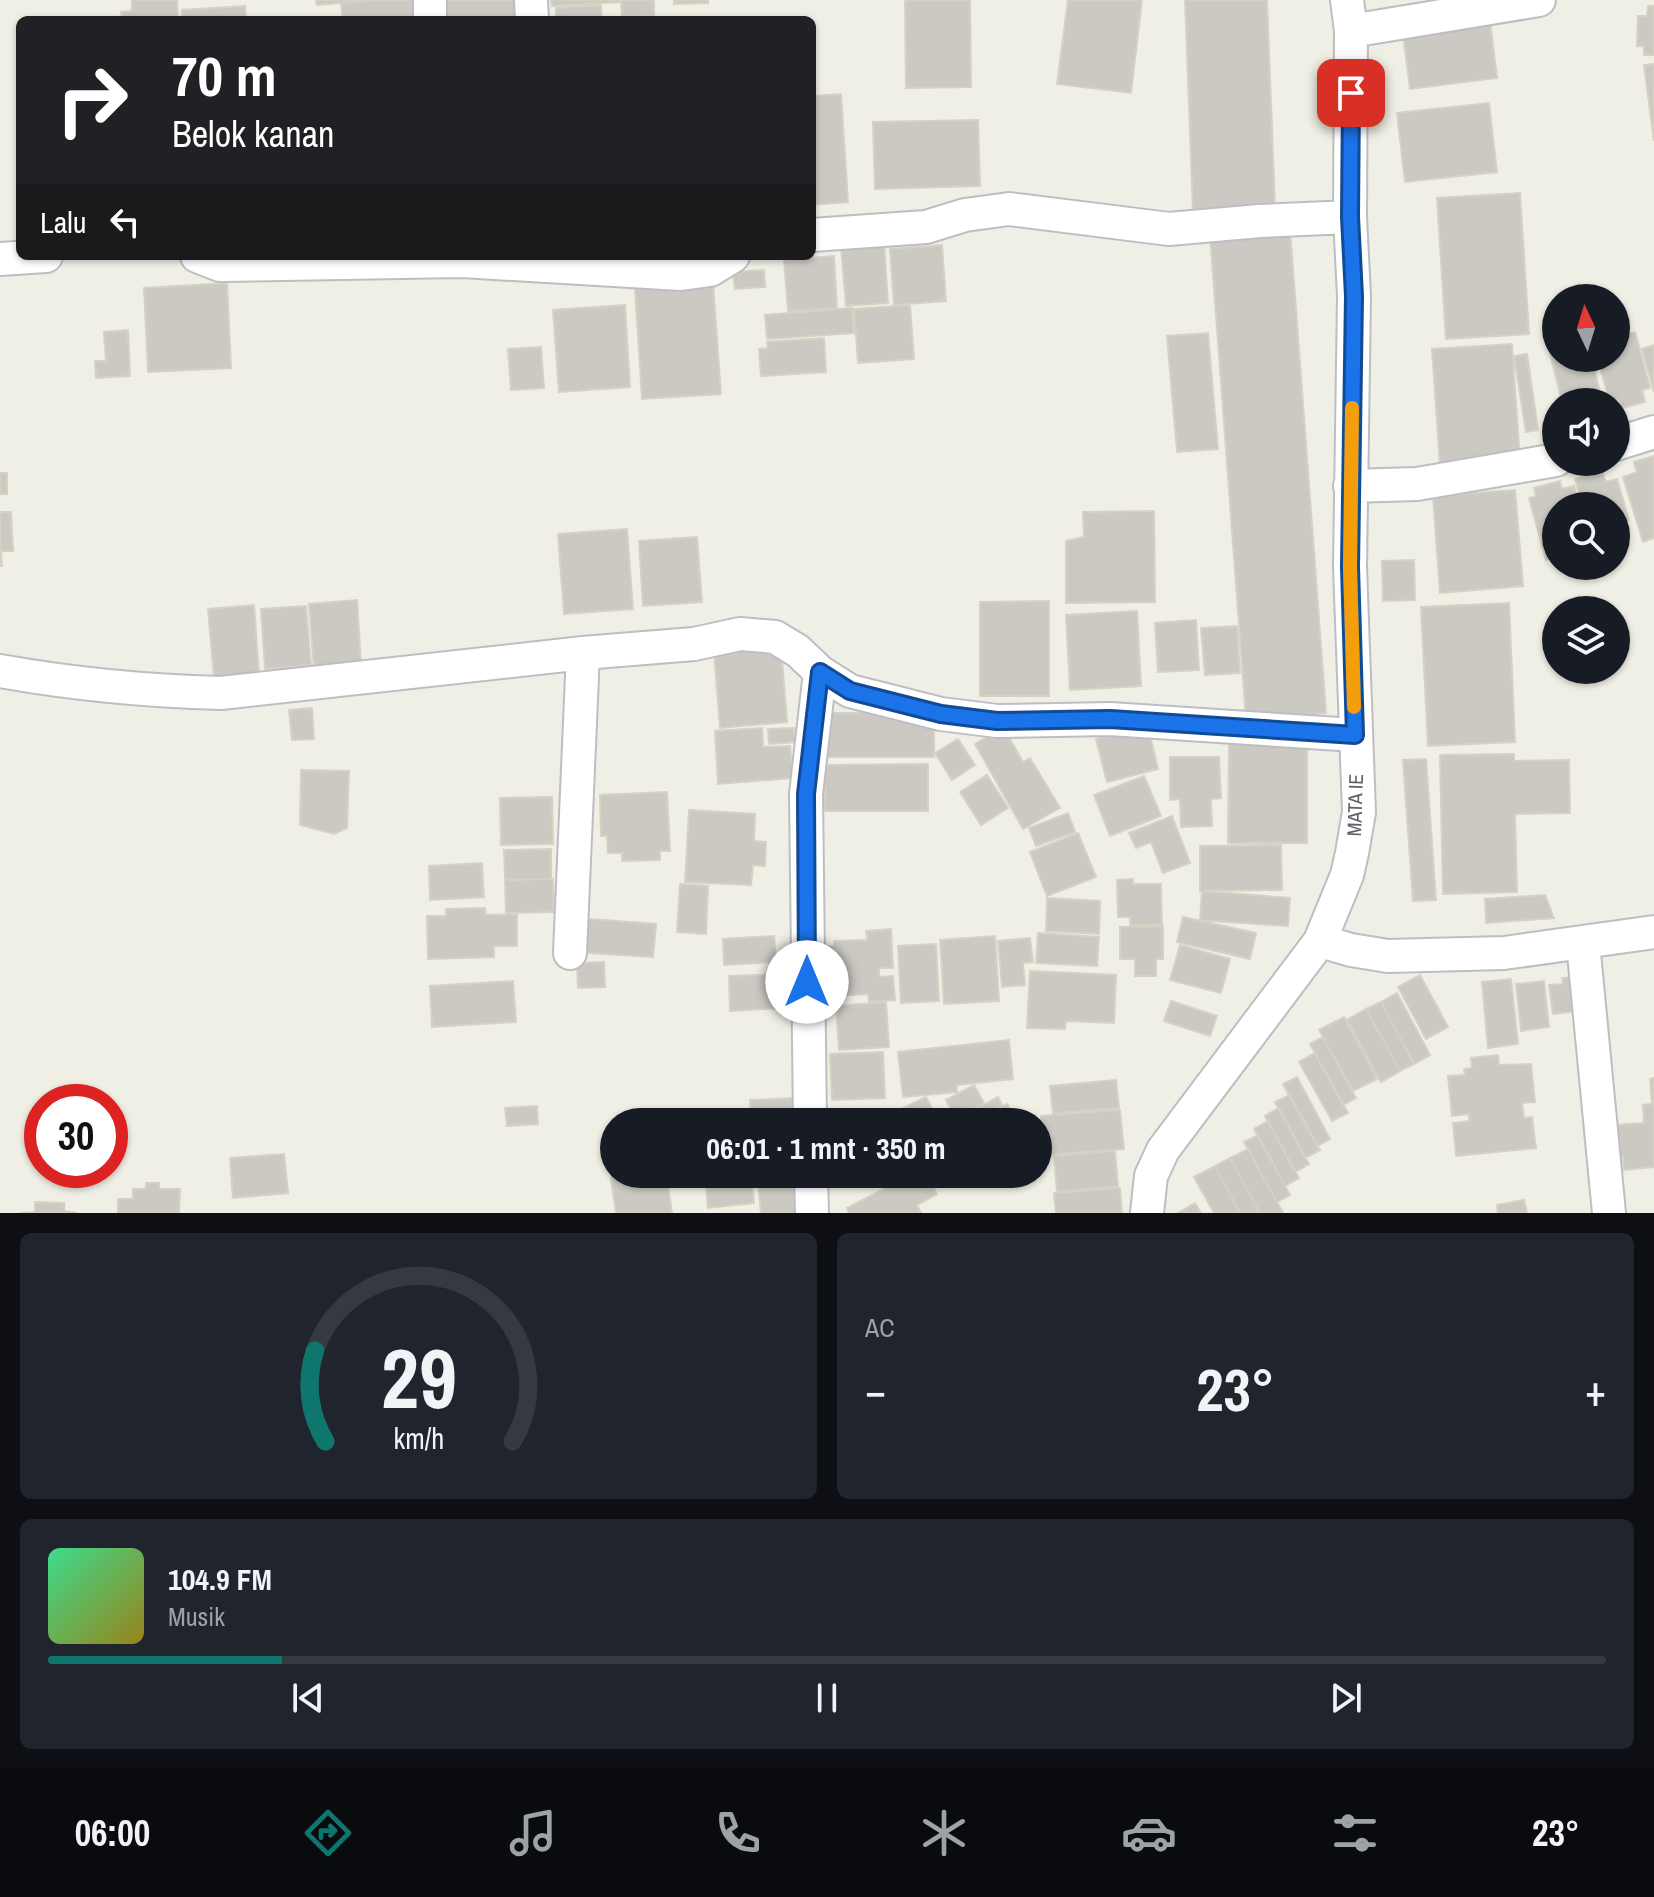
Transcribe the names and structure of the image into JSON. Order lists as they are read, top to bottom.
{
  "streets": {
    "street": ["MATA IE"]
  },
  "north": "top",
  "page": {
    "turn": ["70 m", "Belok kanan"],
    "then": "Lalu",
    "limit": "30",
    "trip": "06:01 · 1 mnt · 350 m",
    "tile": "AC",
    "heat": ["−", "23°", "+"],
    "song": ["104.9 FM", "Musik"],
    "tabs": ["06:00", "23°"],
    "gauge": ["29", "km/h"]
  }
}
